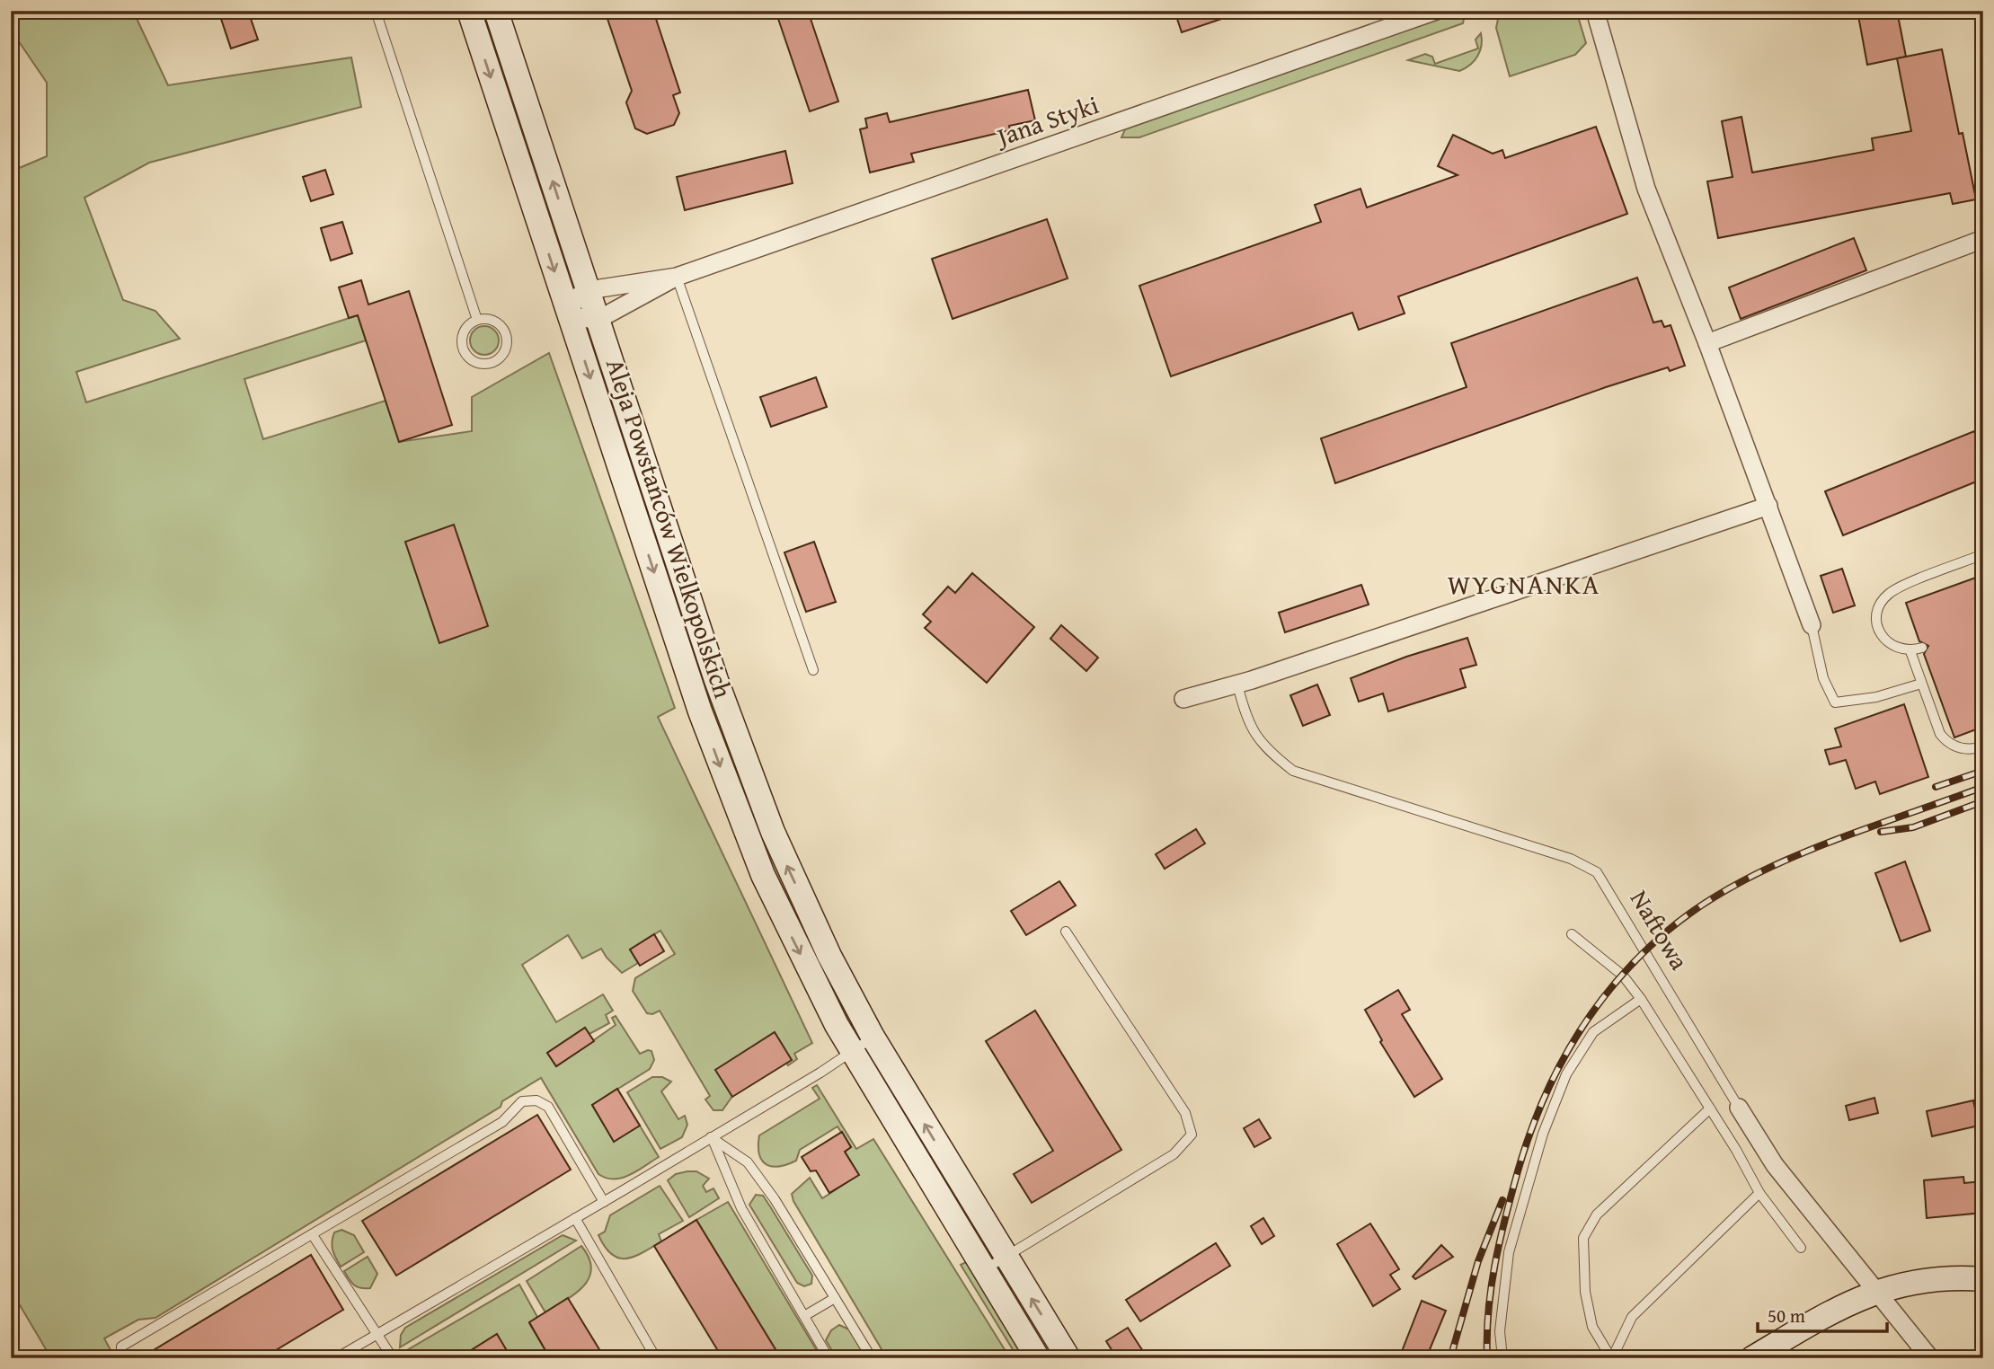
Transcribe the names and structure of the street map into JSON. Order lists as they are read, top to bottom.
{
  "streets": {
    "main road": ["Aleja Powstańców Wielkopolskich"],
    "street": ["Jana Styki", "Naftowa"]
  },
  "crossings": [
    ["Jana Styki", "Aleja Powstańców Wielkopolskich"]
  ],
  "districts": ["WYGNANKA"],
  "scale_bar": "50 m"
}
